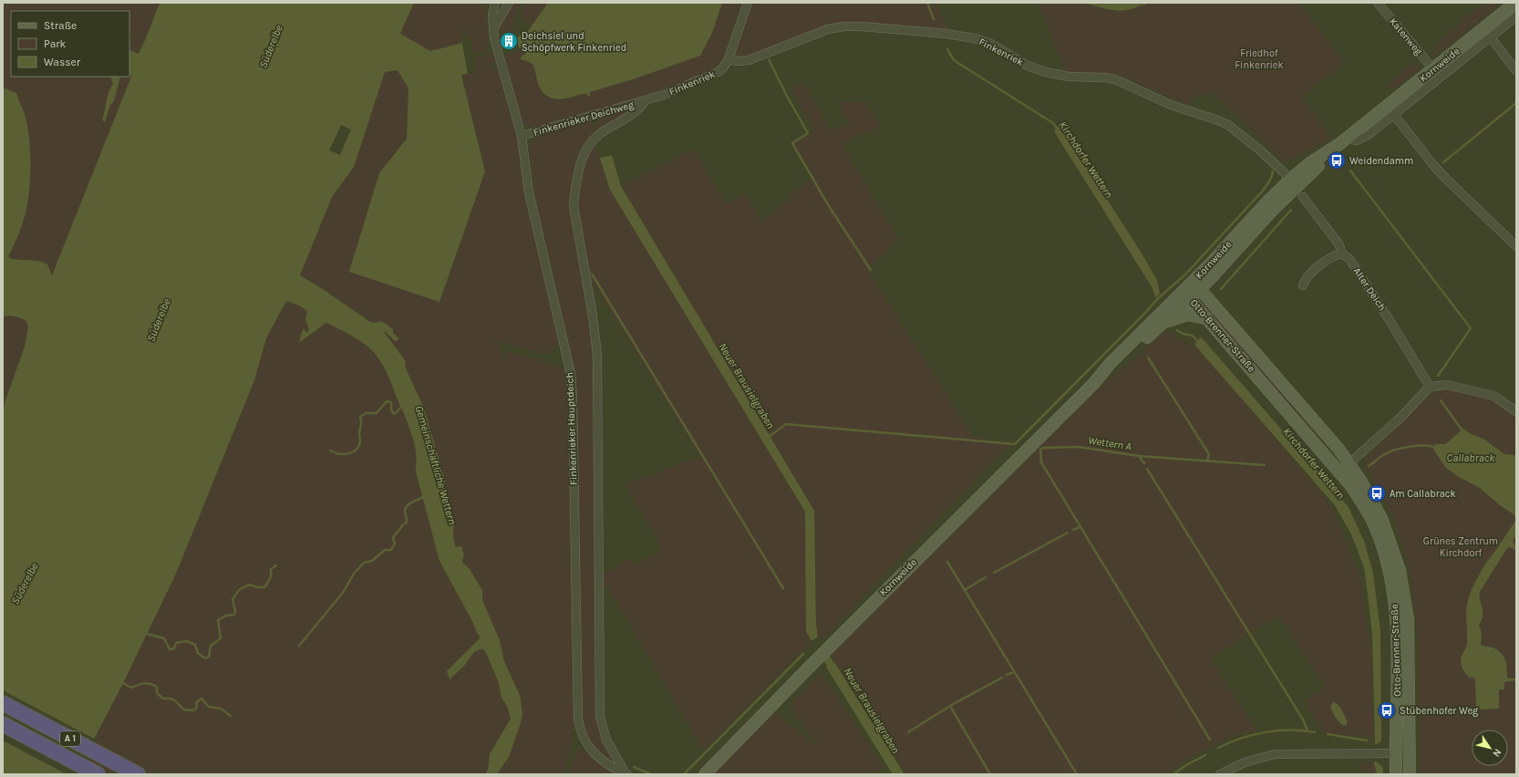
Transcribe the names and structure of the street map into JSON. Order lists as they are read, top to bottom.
{
  "streets": {
    "highway": ["A 1"],
    "main road": ["Kornweide", "Otto-Brenner-Straße"],
    "street": [
      "Katenweg",
      "Finkenriek",
      "Finkenrieker Deichweg",
      "Alter Deich",
      "Finkenrieker Hauptdeich"
    ]
  },
  "crossings": [
    ["Katenweg", "Kornweide"],
    ["Finkenriek", "Kornweide"],
    ["Finkenriek", "Finkenrieker Deichweg"],
    ["Finkenriek", "Finkenrieker Hauptdeich"],
    ["Kornweide", "Otto-Brenner-Straße"],
    ["Finkenrieker Deichweg", "Finkenrieker Hauptdeich"]
  ],
  "water": [
    "Süderelbe",
    "Kirchdorfer Wettern",
    "Neuer Brausielgraben",
    "Wettern A",
    "Callabrack",
    "Gemeinschaftliche Wettern"
  ],
  "parks": ["Friedhof Finkenriek", "Grünes Zentrum Kirchdorf"],
  "places": {
    "building": ["Deichsiel und Schöpfwerk Finkenried"],
    "bus stop": ["Weidendamm", "Am Callabrack", "Stübenhofer Weg"]
  },
  "legend": ["Straße", "Park", "Wasser"],
  "north": "bottom right"
}
